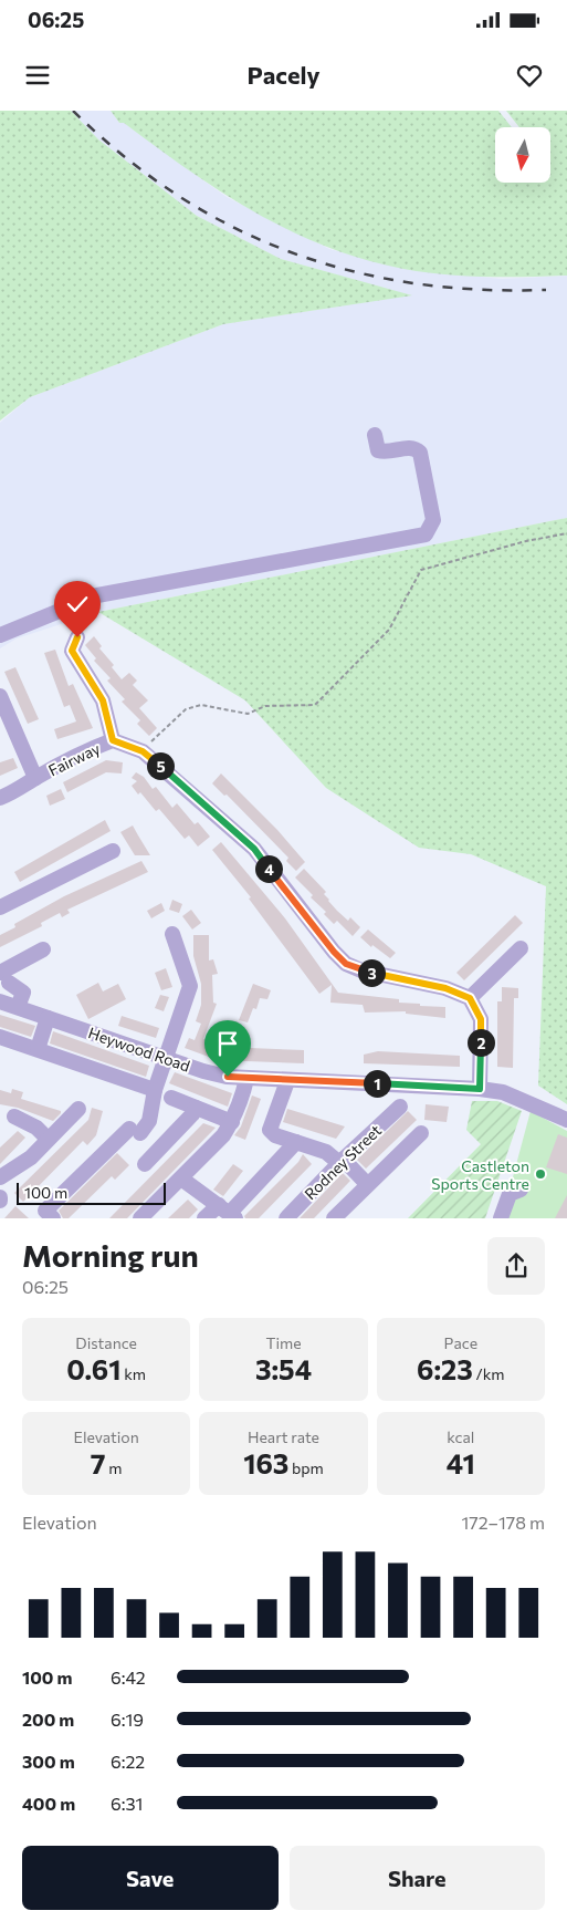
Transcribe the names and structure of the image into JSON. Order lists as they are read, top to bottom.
{
  "streets": {
    "street": ["Fairway", "Heywood Road", "Rodney Street"]
  },
  "places": ["Castleton Sports Centre"],
  "scale_bar": "100 m",
  "north": "bottom",
  "page": {
    "status": "06:25",
    "header": "Pacely",
    "pins": [
      "5",
      "4",
      "3",
      "2",
      "1"
    ],
    "scale": "100 m",
    "heading": ["Morning run", "06:25"],
    "stats": [
      ["Distance", "0.61 km"],
      ["Time", "3:54"],
      ["Pace", "6:23 /km"],
      ["Elevation", "7 m"],
      ["Heart rate", "163 bpm"],
      ["kcal", "41"]
    ],
    "chart": ["Elevation", "172–178 m"],
    "list": [
      {
        "name": "100 m",
        "note": "6:42"
      },
      {
        "name": "200 m",
        "note": "6:19"
      },
      {
        "name": "300 m",
        "note": "6:22"
      },
      {
        "name": "400 m",
        "note": "6:31"
      }
    ],
    "buttons": ["Save", "Share"]
  }
}
